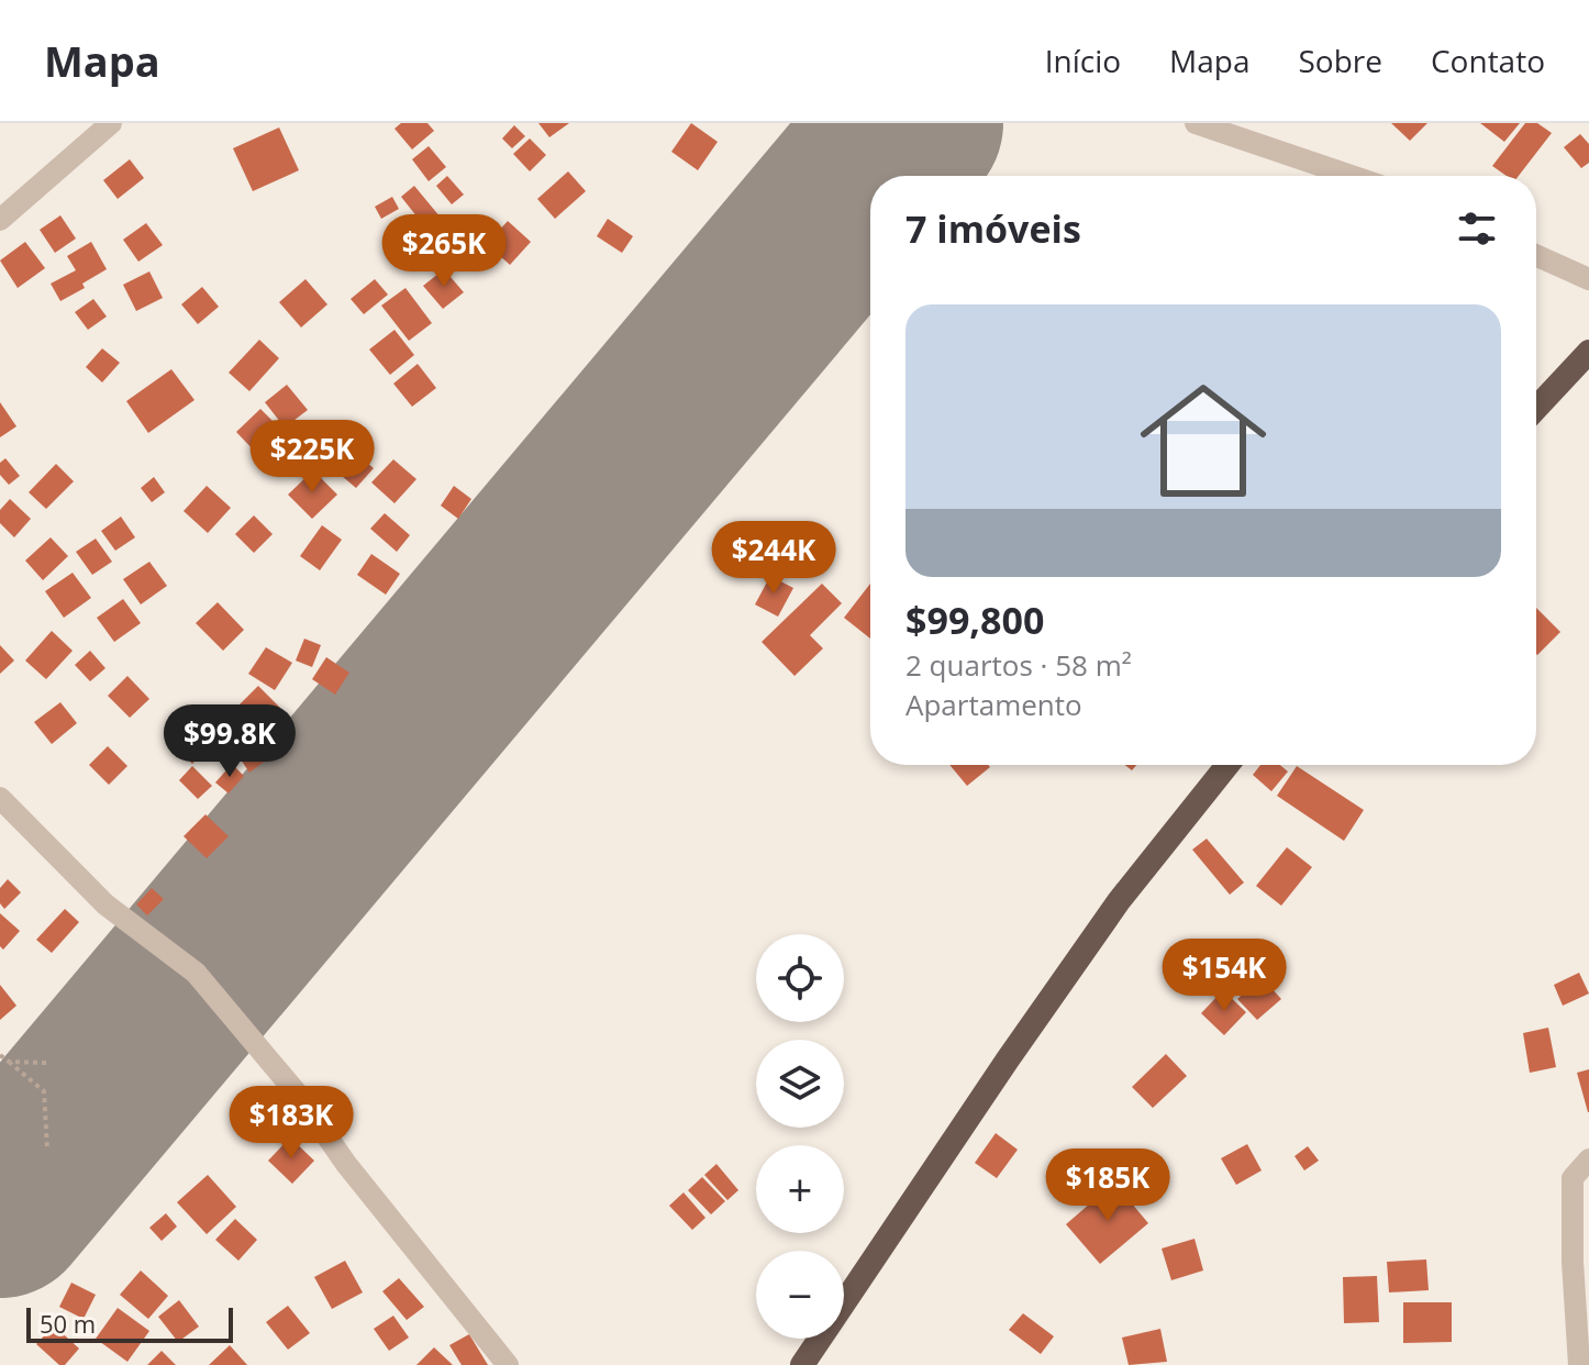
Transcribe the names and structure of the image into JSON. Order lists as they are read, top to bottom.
{
  "scale_bar": "50 m",
  "page": {
    "header": "Mapa",
    "nav": [
      "Início",
      "Mapa",
      "Sobre",
      "Contato"
    ],
    "heading": "7 imóveis",
    "price": [
      "$265K",
      "$225K",
      "$244K",
      "$99.8K",
      "$154K",
      "$183K",
      "$185K"
    ],
    "list": [
      {
        "name": "$99,800",
        "note": "2 quartos · 58 m² · Apartamento"
      }
    ],
    "map_buttons": ["+", "−"],
    "scale": "50 m"
  }
}
